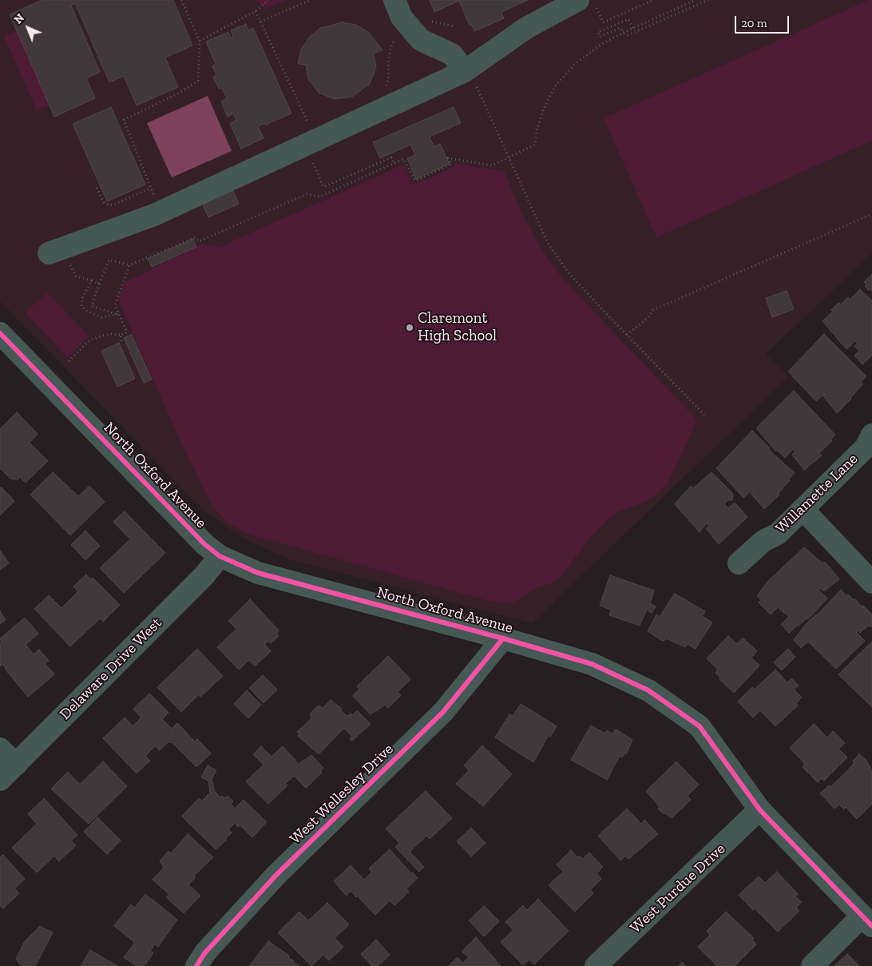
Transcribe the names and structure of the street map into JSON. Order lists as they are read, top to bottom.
{
  "streets": {
    "street": [
      "North Oxford Avenue",
      "Willamette Lane",
      "Delaware Drive West",
      "West Wellesley Drive",
      "West Purdue Drive"
    ]
  },
  "crossings": [
    ["North Oxford Avenue", "Delaware Drive West"],
    ["North Oxford Avenue", "West Wellesley Drive"],
    ["North Oxford Avenue", "West Purdue Drive"]
  ],
  "places": ["Claremont High School"],
  "scale_bar": "20 m",
  "north": "top left"
}
